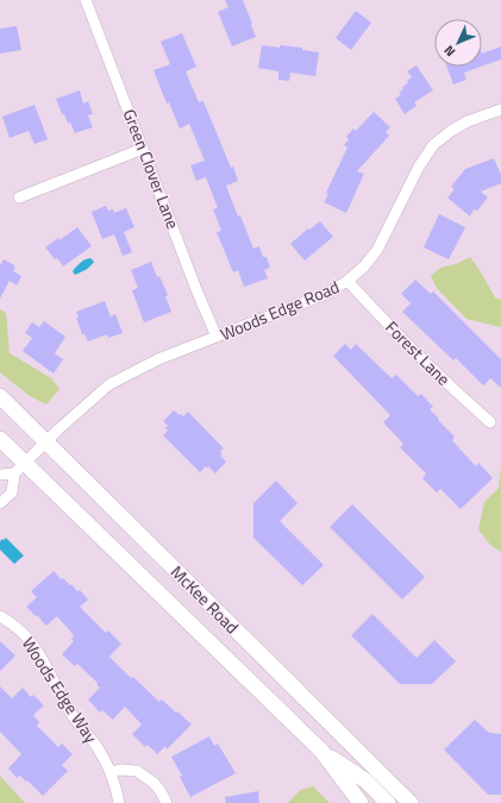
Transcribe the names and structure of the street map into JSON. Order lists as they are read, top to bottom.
{
  "streets": {
    "main road": ["McKee Road"],
    "street": [
      "Green Clover Lane",
      "Woods Edge Road",
      "Forest Lane",
      "Woods Edge Way"
    ]
  },
  "crossings": [
    ["Green Clover Lane", "Woods Edge Road"],
    ["Woods Edge Road", "Forest Lane"],
    ["Woods Edge Road", "McKee Road"]
  ],
  "north": "bottom left"
}
